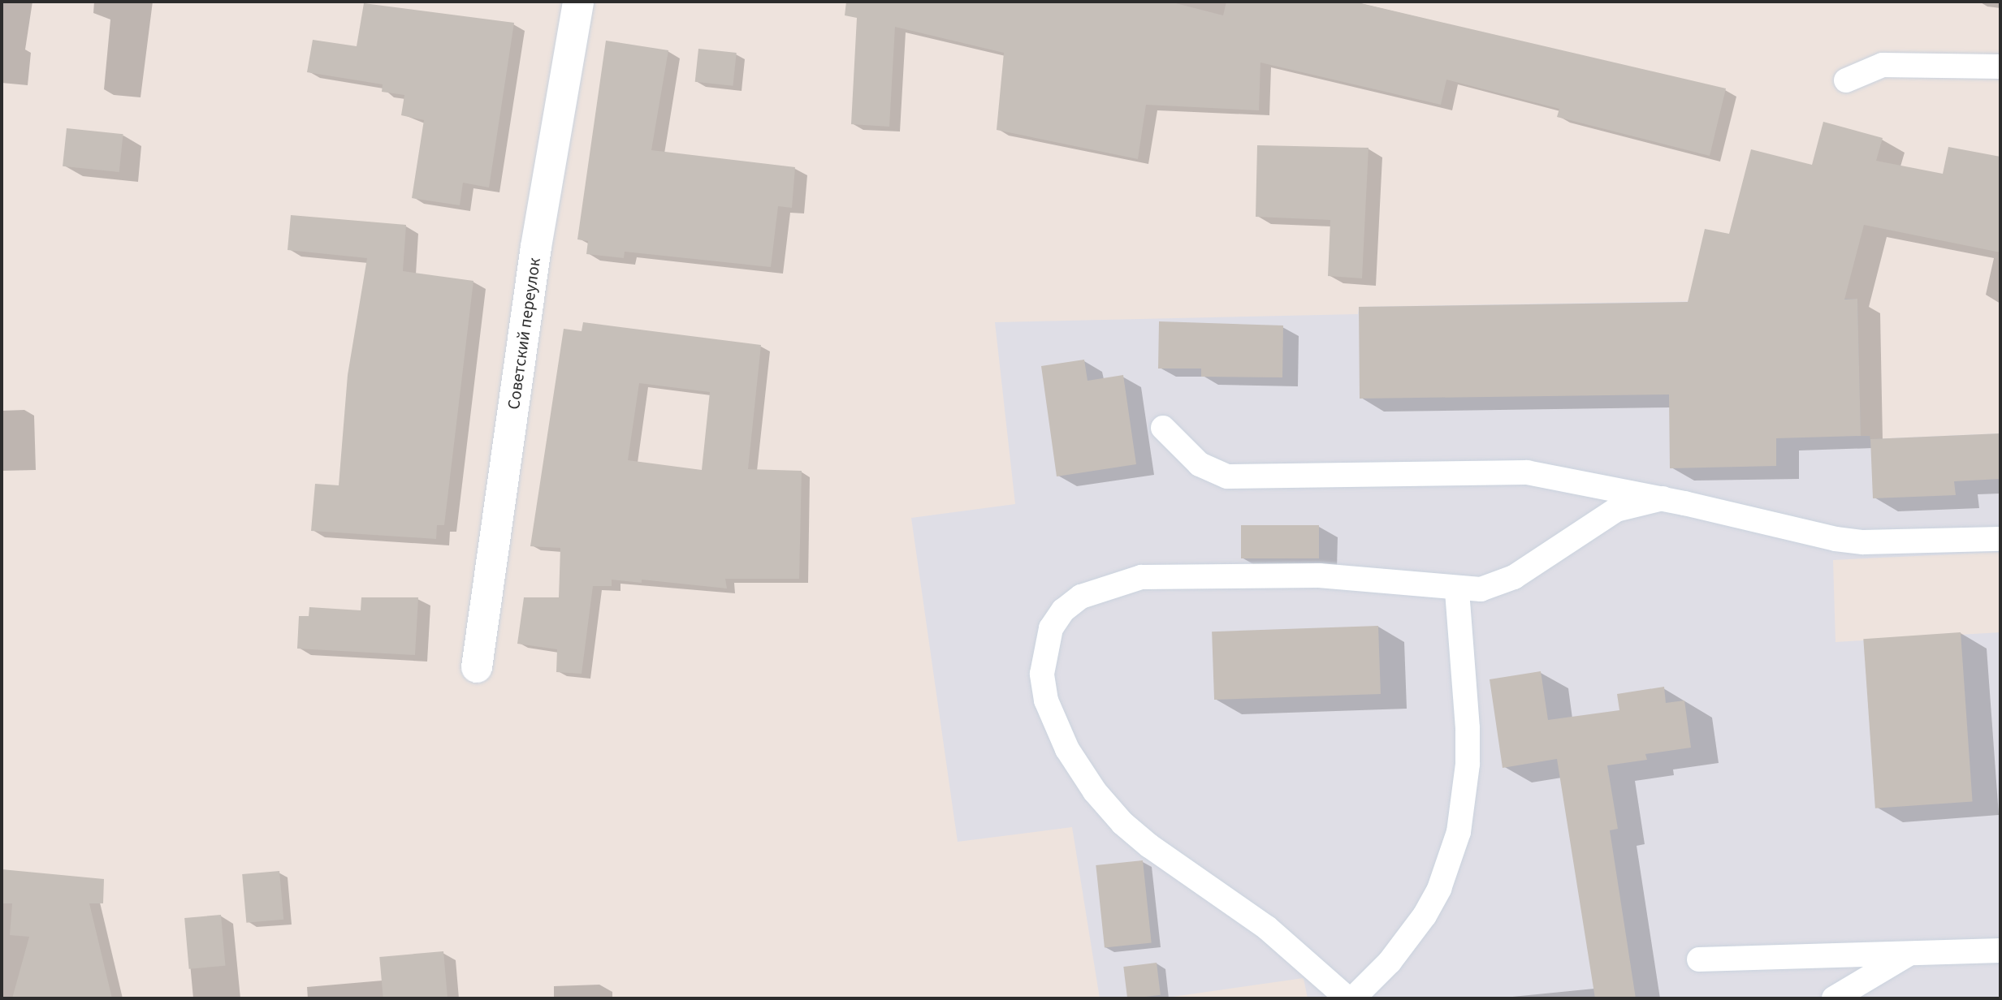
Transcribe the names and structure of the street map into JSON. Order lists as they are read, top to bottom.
{
  "streets": {
    "street": ["Советский переулок"]
  }
}
